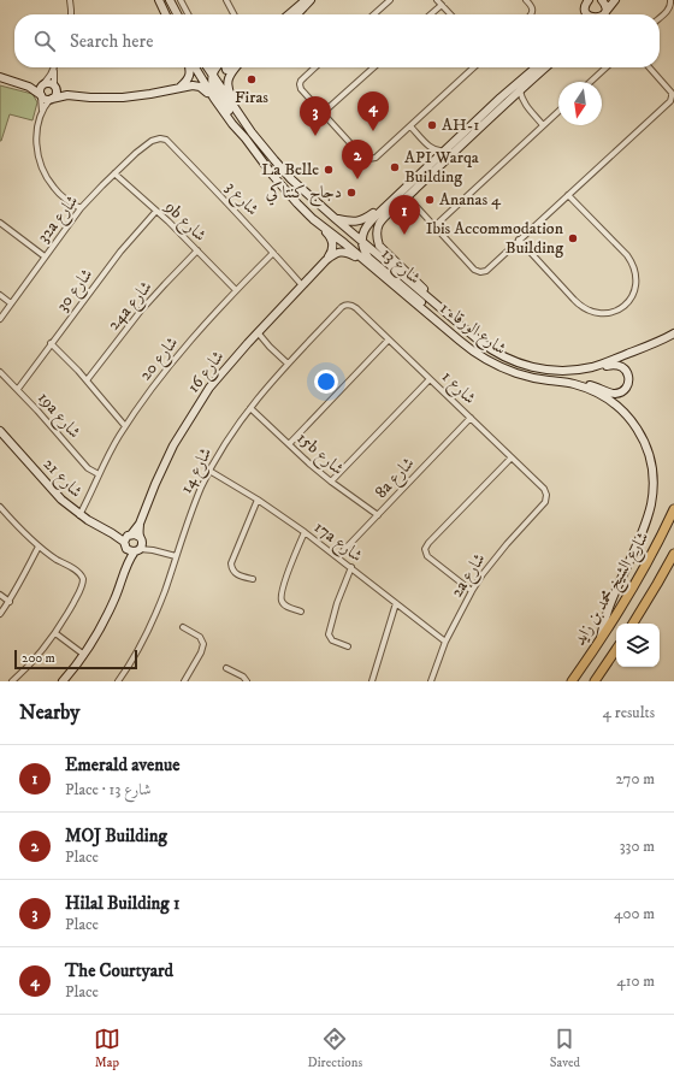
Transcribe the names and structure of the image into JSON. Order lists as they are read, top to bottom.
{
  "streets": {
    "highway": ["شارع الشيخ محمد بن زايد"],
    "street": [
      "شارع 3",
      "32a شارع",
      "9b شارع",
      "شارع 13",
      "شارع 30",
      "24a شارع",
      "شارع الورقاء 1",
      "شارع 20",
      "شارع 16",
      "شارع 1",
      "19a شارع",
      "15b شارع",
      "شارع 14",
      "شارع 21",
      "8a شارع",
      "17a شارع",
      "2a شارع"
    ]
  },
  "crossings": [
    ["شارع 3", "32a شارع"],
    ["شارع 3", "شارع 20"],
    ["شارع 3", "شارع 16"],
    ["32a شارع", "9b شارع"],
    ["9b شارع", "شارع 30"],
    ["9b شارع", "24a شارع"],
    ["9b شارع", "شارع 20"],
    ["شارع 13", "شارع الورقاء 1"],
    ["شارع 30", "19a شارع"],
    ["شارع الورقاء 1", "شارع 16"],
    ["شارع الورقاء 1", "شارع الشيخ محمد بن زايد"],
    ["شارع 20", "19a شارع"],
    ["شارع 20", "شارع 21"],
    ["شارع 16", "شارع 21"],
    ["شارع 1", "شارع 14"],
    ["شارع 1", "8a شارع"],
    ["شارع 1", "2a شارع"],
    ["15b شارع", "شارع 14"],
    ["15b شارع", "8a شارع"],
    ["شارع 14", "17a شارع"],
    ["8a شارع", "17a شارع"],
    ["17a شارع", "2a شارع"]
  ],
  "places": [
    "Firas",
    "AH-1",
    "API Warqa Building",
    "La Belle",
    "دجاج كنتاكي",
    "Ananas 4",
    "Ibis Accommodation Building"
  ],
  "scale_bar": "200 m",
  "north": "bottom",
  "page": {
    "search": "Search here",
    "pins": [
      "4",
      "3",
      "2",
      "1"
    ],
    "scale": "200 m",
    "heading": ["Nearby", "4 results"],
    "list": [
      {
        "mark": "1",
        "name": "Emerald avenue",
        "note": "Place · شارع 13",
        "value": "270 m"
      },
      {
        "mark": "2",
        "name": "MOJ Building",
        "note": "Place",
        "value": "330 m"
      },
      {
        "mark": "3",
        "name": "Hilal Building 1",
        "note": "Place",
        "value": "400 m"
      },
      {
        "mark": "4",
        "name": "The Courtyard",
        "note": "Place",
        "value": "410 m"
      }
    ],
    "nav": ["Map", "Directions", "Saved"]
  }
}
